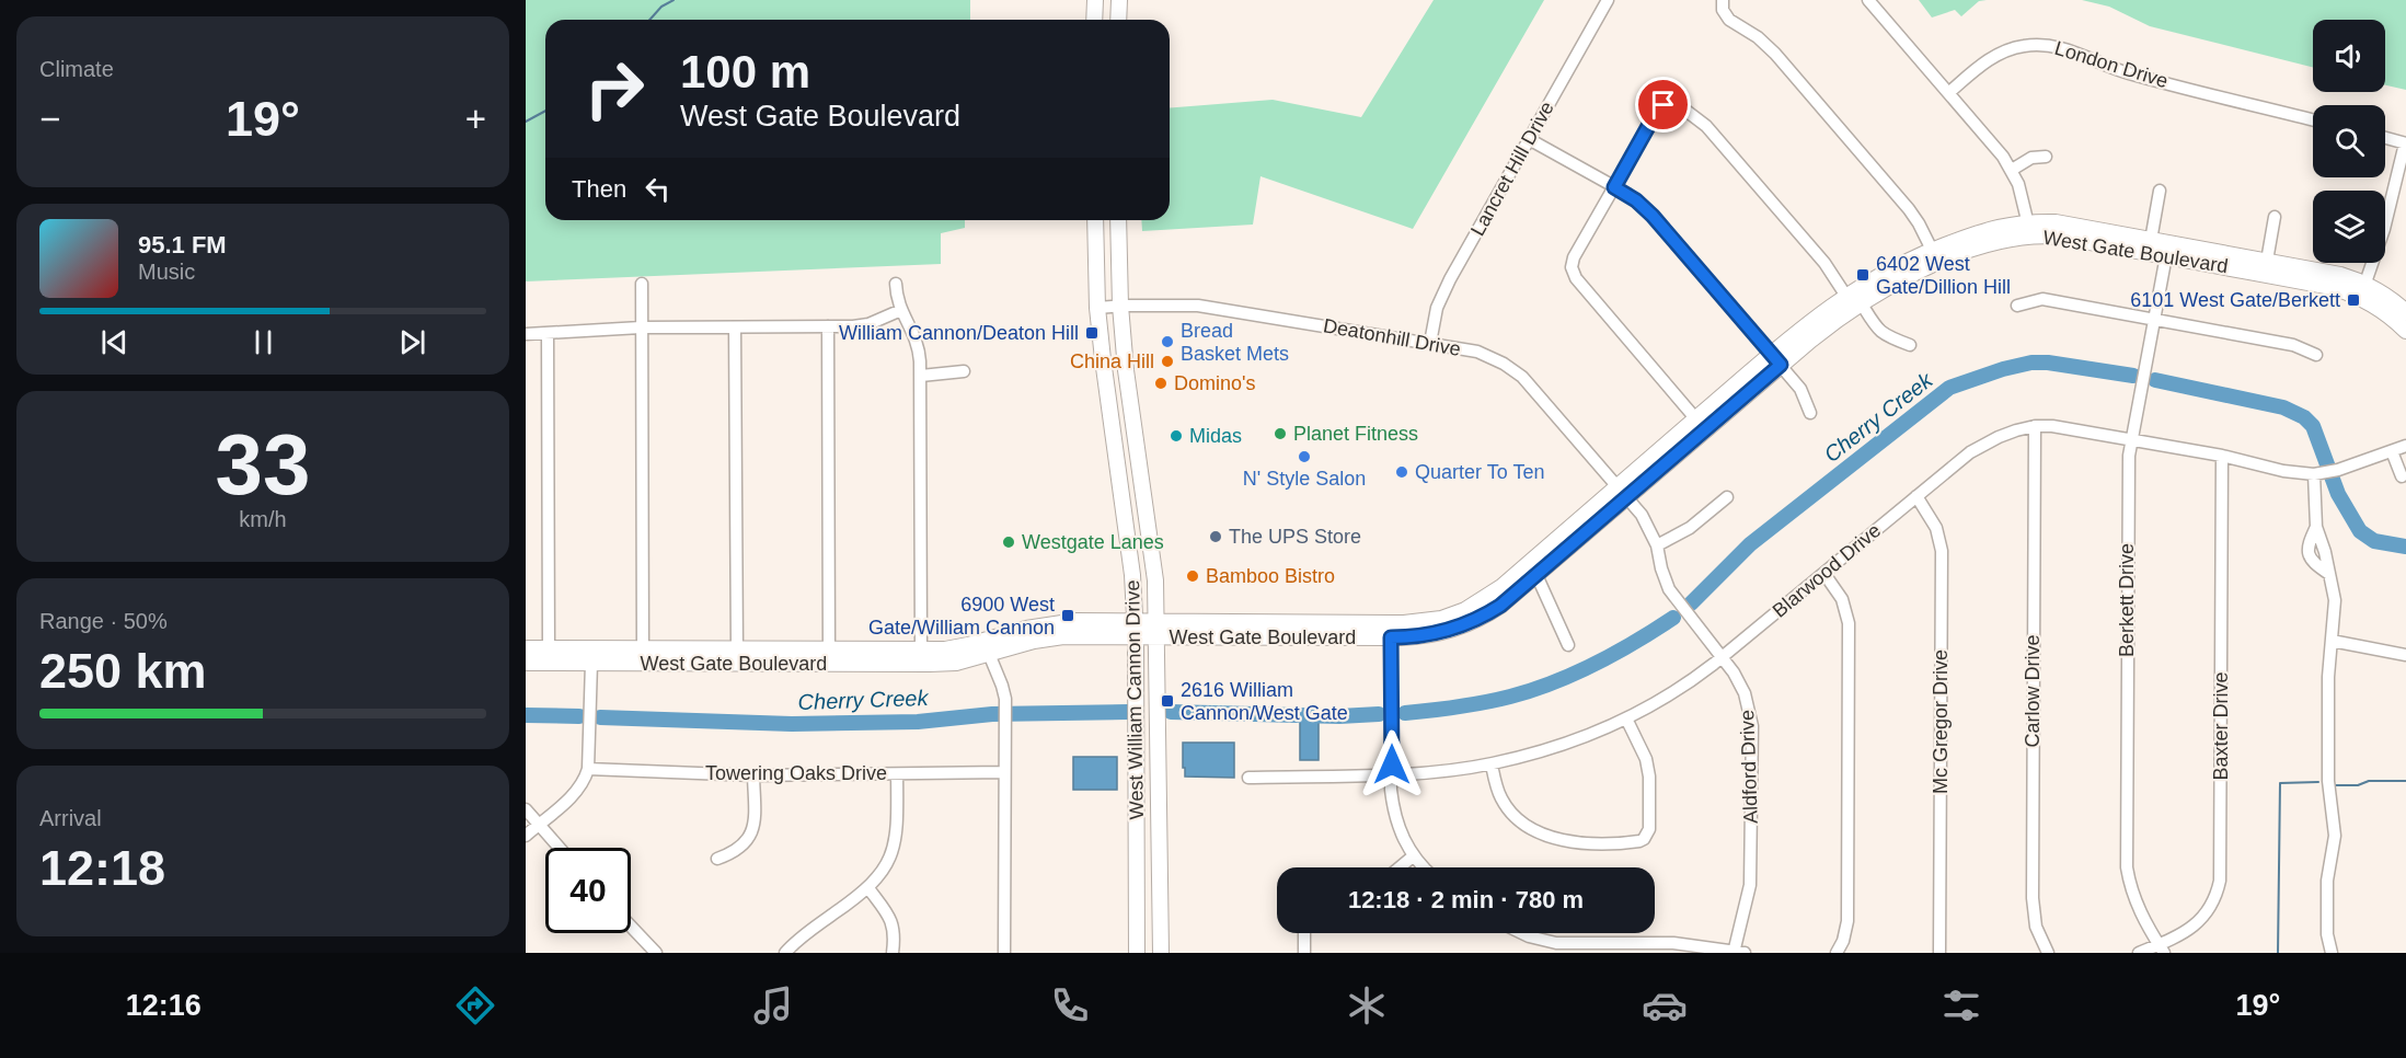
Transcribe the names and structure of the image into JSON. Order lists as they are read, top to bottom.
{
  "streets": {
    "main road": ["West Gate Boulevard", "West William Cannon Drive"],
    "street": [
      "London Drive",
      "Lancret Hill Drive",
      "Deatonhill Drive",
      "Blarwood Drive",
      "Berkett Drive",
      "Carlow Drive",
      "Mc Gregor Drive",
      "Baxter Drive",
      "Aldford Drive",
      "Towering Oaks Drive"
    ]
  },
  "crossings": [
    ["Lancret Hill Drive", "Deatonhill Drive"],
    ["West Gate Boulevard", "Deatonhill Drive"],
    ["West Gate Boulevard", "Berkett Drive"],
    ["West Gate Boulevard", "West William Cannon Drive"],
    ["West Gate Boulevard", "Aldford Drive"],
    ["Deatonhill Drive", "West William Cannon Drive"],
    ["Deatonhill Drive", "Aldford Drive"],
    ["Blarwood Drive", "Berkett Drive"],
    ["Blarwood Drive", "Carlow Drive"],
    ["Blarwood Drive", "Mc Gregor Drive"],
    ["Blarwood Drive", "Baxter Drive"],
    ["Blarwood Drive", "Aldford Drive"],
    ["Berkett Drive", "Baxter Drive"]
  ],
  "water": ["Cherry Creek"],
  "places": {
    "transit": [
      "6402 West Gate/Dillion Hill",
      "6101 West Gate/Berkett",
      "William Cannon/Deaton Hill",
      "6900 West Gate/William Cannon",
      "2616 William Cannon/West Gate"
    ],
    "other": [
      "Bread Basket Mets",
      "China Hill",
      "Domino's",
      "Planet Fitness",
      "Midas",
      "N' Style Salon",
      "Quarter To Ten",
      "The UPS Store",
      "Westgate Lanes",
      "Bamboo Bistro"
    ]
  },
  "page": {
    "tile": [
      "Climate",
      ["33", "km/h"],
      ["Range · 50%", "250 km"],
      ["Arrival", "12:18"]
    ],
    "turn": ["100 m", "West Gate Boulevard"],
    "heat": ["−", "19°", "+"],
    "then": "Then",
    "song": ["95.1 FM", "Music"],
    "limit": "40",
    "trip": "12:18 · 2 min · 780 m",
    "tabs": ["12:16", "19°"]
  }
}
